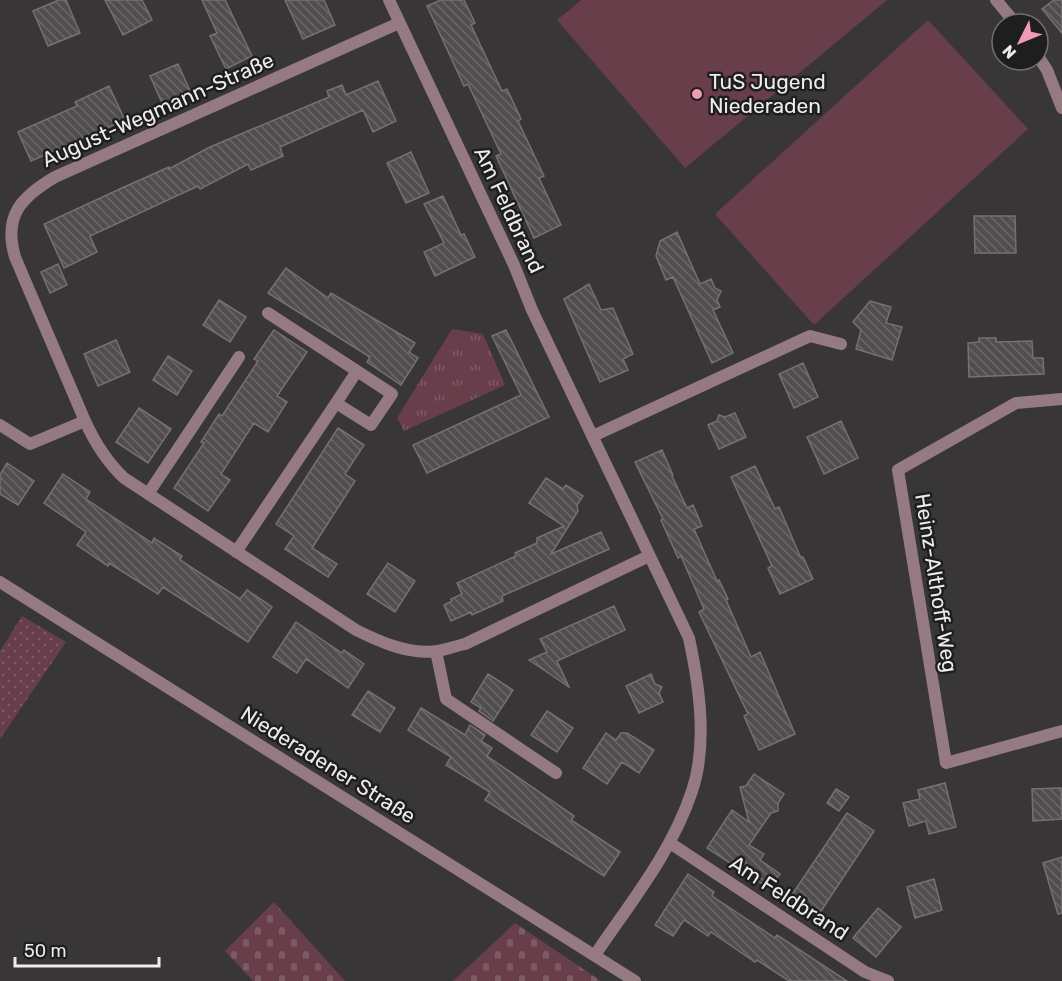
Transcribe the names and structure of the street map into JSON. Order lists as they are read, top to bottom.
{
  "streets": {
    "street": [
      "August-Wegmann-Straße",
      "Am Feldbrand",
      "Heinz-Althoff-Weg",
      "Niederadener Straße"
    ]
  },
  "crossings": [
    ["August-Wegmann-Straße", "Am Feldbrand"],
    ["Am Feldbrand", "Niederadener Straße"]
  ],
  "places": ["TuS Jugend Niederaden"],
  "scale_bar": "50 m",
  "north": "bottom left"
}
